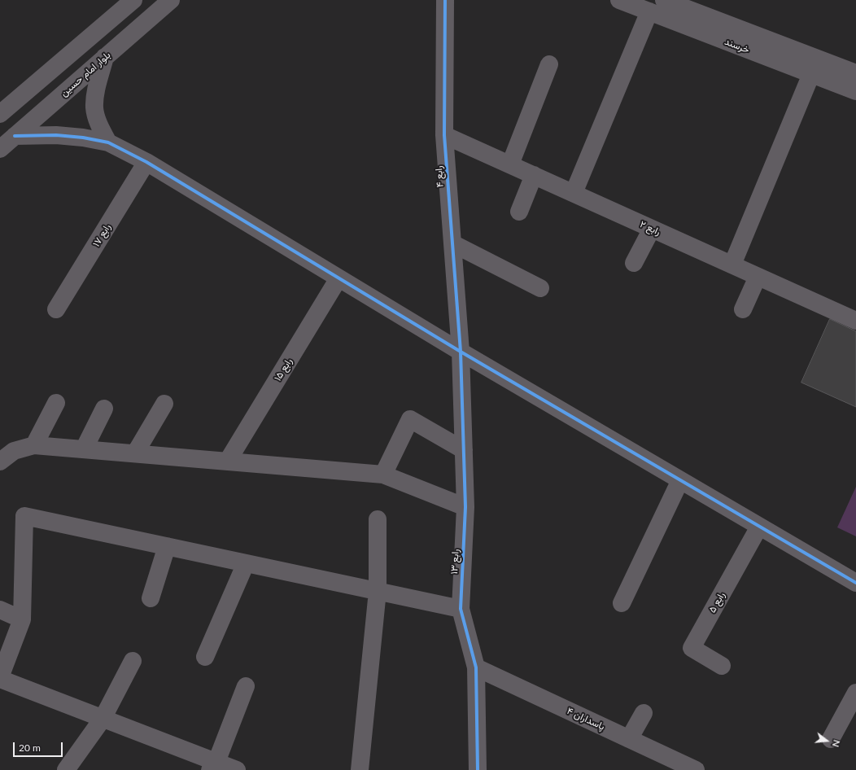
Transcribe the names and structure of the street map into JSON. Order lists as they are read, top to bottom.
{
  "streets": {
    "street": [
      "خرسند",
      "بلوار امام حسین",
      "رابع ۴",
      "رابع ۲",
      "رابع ۱۷",
      "رابع ۱۵",
      "رابع ۱۳",
      "رابع ۵",
      "پاسداران ۴"
    ]
  },
  "crossings": [
    ["رابع ۴", "رابع ۲"],
    ["رابع ۴", "رابع ۱۳"],
    ["رابع ۱۳", "پاسداران ۴"]
  ],
  "scale_bar": "20 m",
  "north": "right"
}
